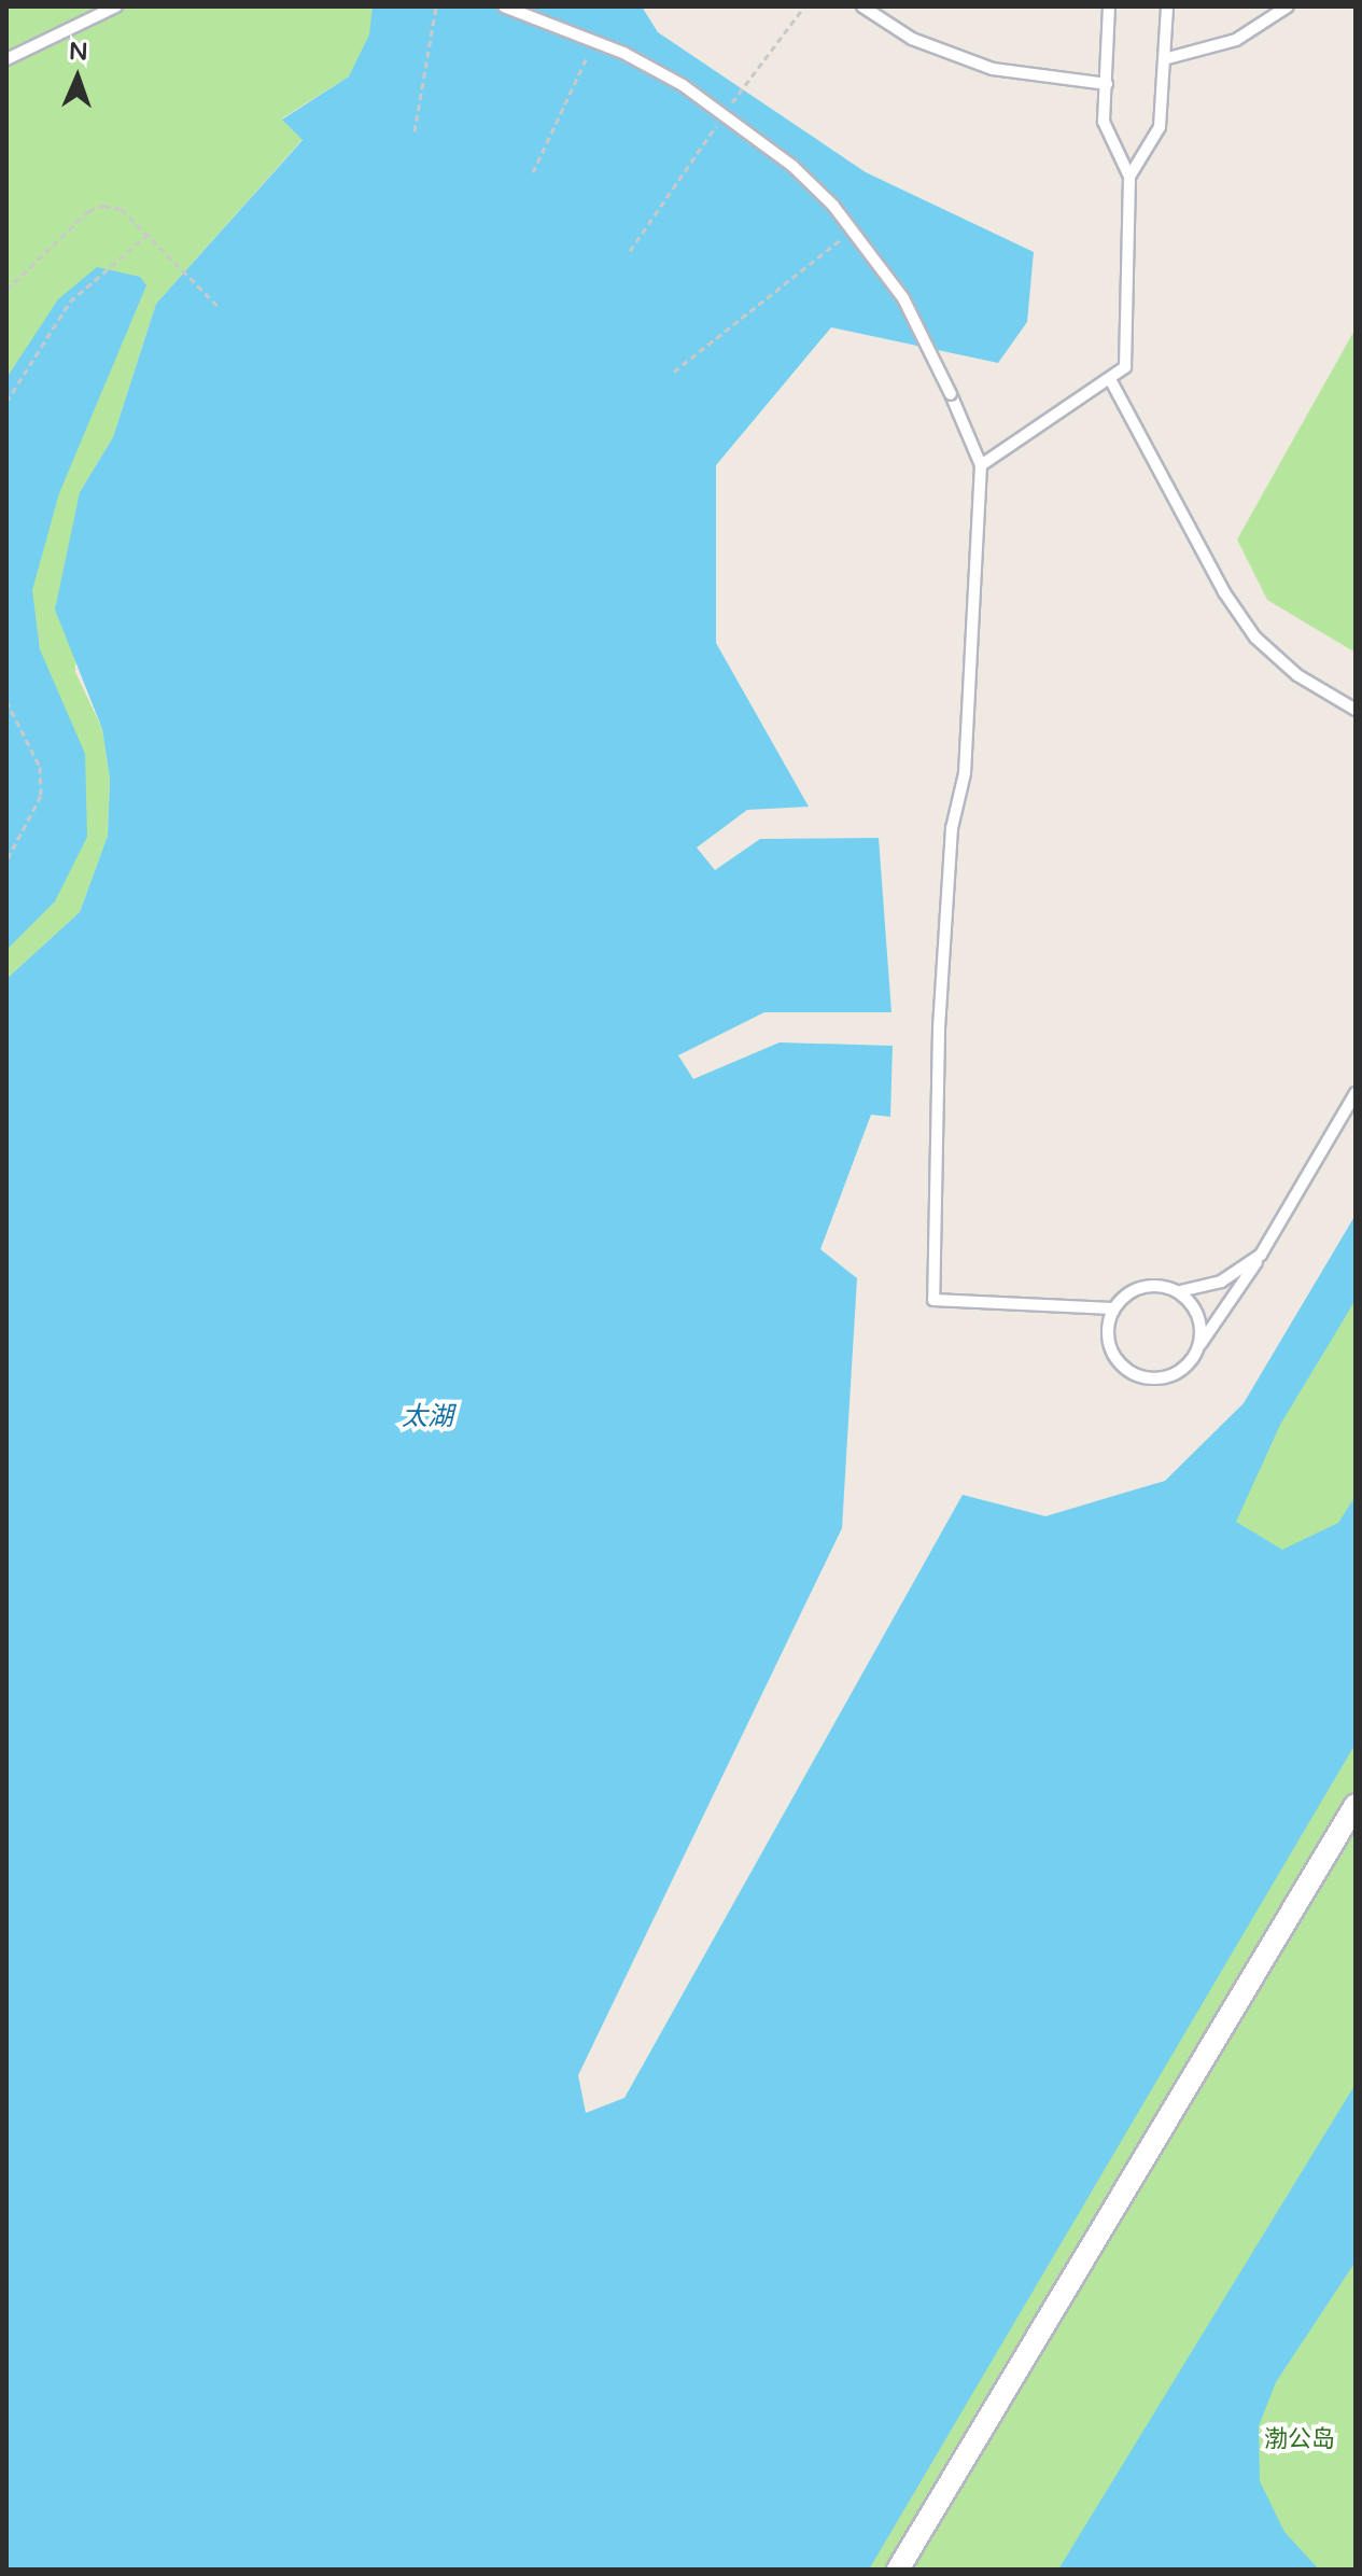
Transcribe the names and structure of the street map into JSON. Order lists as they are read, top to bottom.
{
  "water": ["太湖"],
  "parks": ["渤公岛"],
  "north": "top"
}
